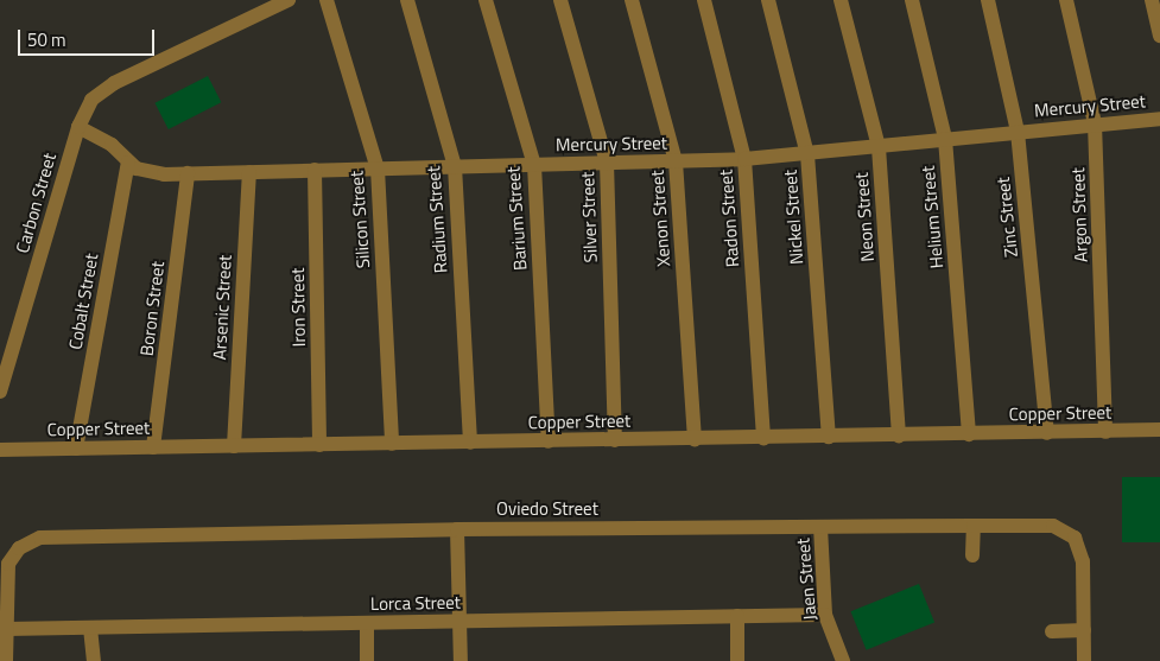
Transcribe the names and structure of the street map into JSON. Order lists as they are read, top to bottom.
{
  "streets": {
    "street": [
      "Mercury Street",
      "Carbon Street",
      "Argon Street",
      "Silver Street",
      "Nickel Street",
      "Neon Street",
      "Helium Street",
      "Zinc Street",
      "Barium Street",
      "Xenon Street",
      "Radon Street",
      "Silicon Street",
      "Radium Street",
      "Cobalt Street",
      "Arsenic Street",
      "Iron Street",
      "Boron Street",
      "Copper Street",
      "Oviedo Street",
      "Jaen Street",
      "Lorca Street"
    ]
  },
  "crossings": [
    ["Mercury Street", "Carbon Street"],
    ["Mercury Street", "Argon Street"],
    ["Mercury Street", "Silver Street"],
    ["Mercury Street", "Nickel Street"],
    ["Mercury Street", "Neon Street"],
    ["Mercury Street", "Helium Street"],
    ["Mercury Street", "Zinc Street"],
    ["Mercury Street", "Barium Street"],
    ["Mercury Street", "Xenon Street"],
    ["Mercury Street", "Radon Street"],
    ["Mercury Street", "Silicon Street"],
    ["Mercury Street", "Radium Street"],
    ["Mercury Street", "Cobalt Street"],
    ["Mercury Street", "Arsenic Street"],
    ["Mercury Street", "Iron Street"],
    ["Mercury Street", "Boron Street"],
    ["Argon Street", "Copper Street"],
    ["Silver Street", "Copper Street"],
    ["Nickel Street", "Copper Street"],
    ["Neon Street", "Copper Street"],
    ["Helium Street", "Copper Street"],
    ["Zinc Street", "Copper Street"],
    ["Barium Street", "Copper Street"],
    ["Xenon Street", "Copper Street"],
    ["Radon Street", "Copper Street"],
    ["Silicon Street", "Copper Street"],
    ["Radium Street", "Copper Street"],
    ["Cobalt Street", "Copper Street"],
    ["Arsenic Street", "Copper Street"],
    ["Iron Street", "Copper Street"],
    ["Boron Street", "Copper Street"],
    ["Oviedo Street", "Jaen Street"],
    ["Oviedo Street", "Lorca Street"],
    ["Jaen Street", "Lorca Street"]
  ],
  "scale_bar": "50 m"
}
